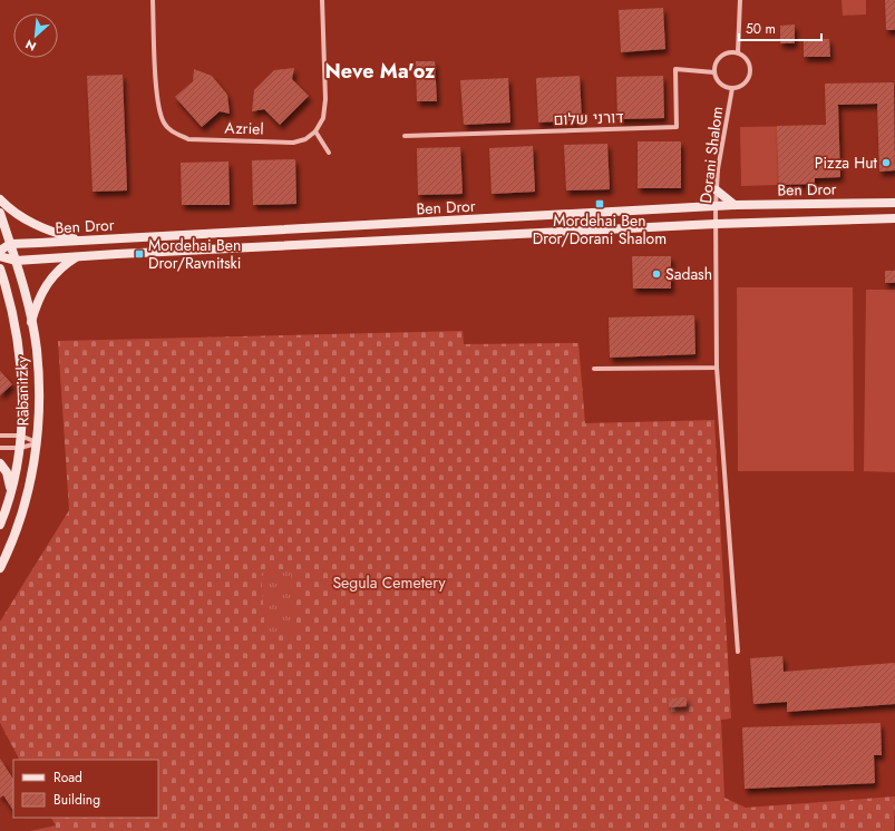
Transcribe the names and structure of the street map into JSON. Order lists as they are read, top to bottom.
{
  "streets": {
    "street": [
      "דורני שלום",
      "Azriel",
      "Dorani Shalom",
      "Ben Dror",
      "Rabanitzky"
    ]
  },
  "crossings": [
    ["דורני שלום", "Dorani Shalom"],
    ["Dorani Shalom", "Ben Dror"],
    ["Ben Dror", "Rabanitzky"]
  ],
  "districts": ["Neve Ma'oz"],
  "parks": ["Segula Cemetery"],
  "places": {
    "other": ["Pizza Hut", "Sadash"],
    "transit": ["Mordehai Ben Dror/Dorani Shalom", "Mordehai Ben Dror/Ravnitski"]
  },
  "legend": ["Road", "Building"],
  "scale_bar": "50 m",
  "north": "bottom left"
}
